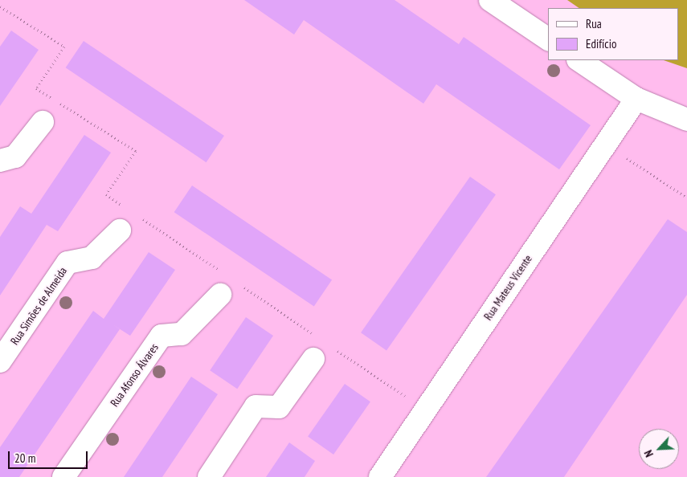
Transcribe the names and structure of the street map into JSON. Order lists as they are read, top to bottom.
{
  "streets": {
    "street": ["Rua Mateus Vicente", "Rua Simões de Almeida", "Rua Afonso Álvares"]
  },
  "legend": ["Rua", "Edifício"],
  "scale_bar": "20 m",
  "north": "bottom left"
}
